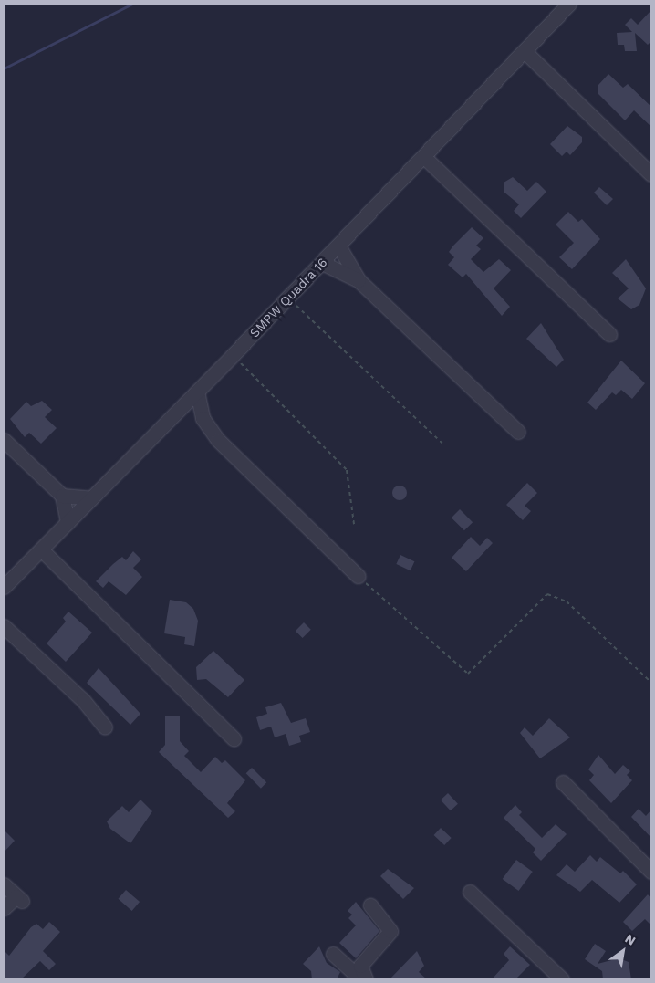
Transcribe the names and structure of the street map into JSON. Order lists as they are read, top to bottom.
{
  "streets": {
    "street": ["SMPW Quadra 16"]
  },
  "north": "top right"
}
